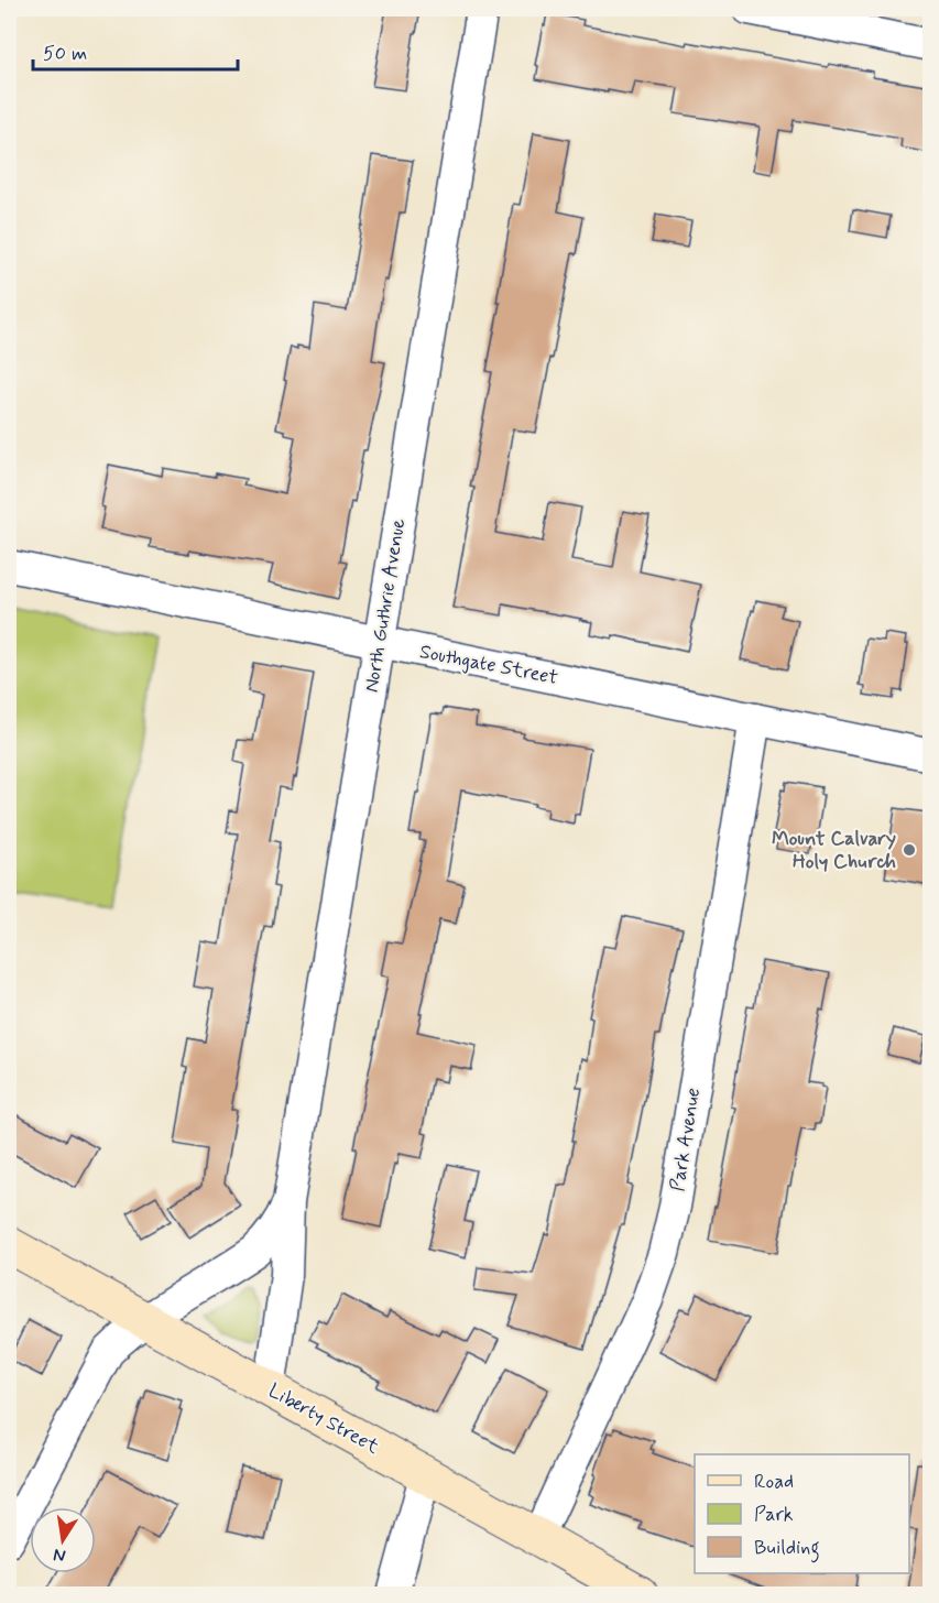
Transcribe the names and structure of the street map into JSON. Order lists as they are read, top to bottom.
{
  "streets": {
    "street": [
      "North Guthrie Avenue",
      "Southgate Street",
      "Park Avenue",
      "Liberty Street"
    ]
  },
  "crossings": [
    ["North Guthrie Avenue", "Southgate Street"],
    ["North Guthrie Avenue", "Liberty Street"],
    ["Southgate Street", "Park Avenue"],
    ["Park Avenue", "Liberty Street"]
  ],
  "places": ["Mount Calvary Holy Church"],
  "legend": ["Road", "Park", "Building"],
  "scale_bar": "50 m",
  "north": "bottom"
}
